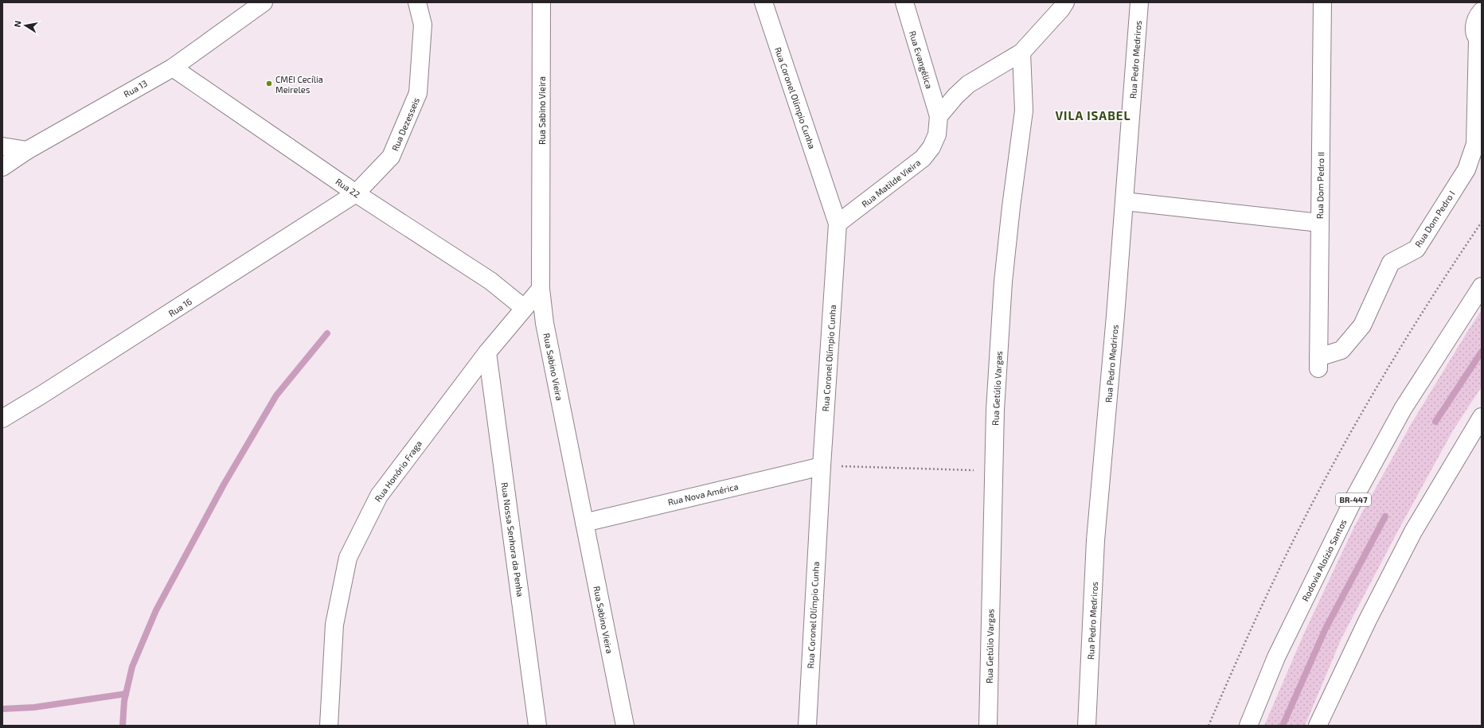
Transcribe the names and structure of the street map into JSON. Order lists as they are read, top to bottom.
{
  "streets": {
    "street": [
      "Rua Evangélica",
      "Rua Pedro Medriros",
      "Rua 13",
      "Rua Coronel Olímpio Cunha",
      "Rua Sabino Vieira",
      "Rua Dezesseis",
      "Rua Matilde Vieira",
      "Rua Dom Pedro II",
      "Rua 22",
      "Rua Dom Pedro I",
      "Rua 16",
      "Rua Getúlio Vargas",
      "Rua Honório Fraga",
      "Rua Nova América",
      "BR-447",
      "Rua Nossa Senhora da Penha",
      "Rodovia Aloízio Santos"
    ]
  },
  "crossings": [
    ["Rua Evangélica", "Rua Matilde Vieira"],
    ["Rua 13", "Rua 22"],
    ["Rua Coronel Olímpio Cunha", "Rua Matilde Vieira"],
    ["Rua Coronel Olímpio Cunha", "Rua Nova América"],
    ["Rua Sabino Vieira", "Rua Honório Fraga"],
    ["Rua Sabino Vieira", "Rua Nova América"],
    ["Rua Dezesseis", "Rua 22"],
    ["Rua Dezesseis", "Rua 16"],
    ["Rua Dom Pedro II", "Rua Dom Pedro I"],
    ["Rua 22", "Rua 16"],
    ["Rua 22", "Rua Honório Fraga"],
    ["Rua Honório Fraga", "Rua Nossa Senhora da Penha"]
  ],
  "districts": ["VILA ISABEL"],
  "places": ["CMEI Cecília Meireles"],
  "north": "left"
}
